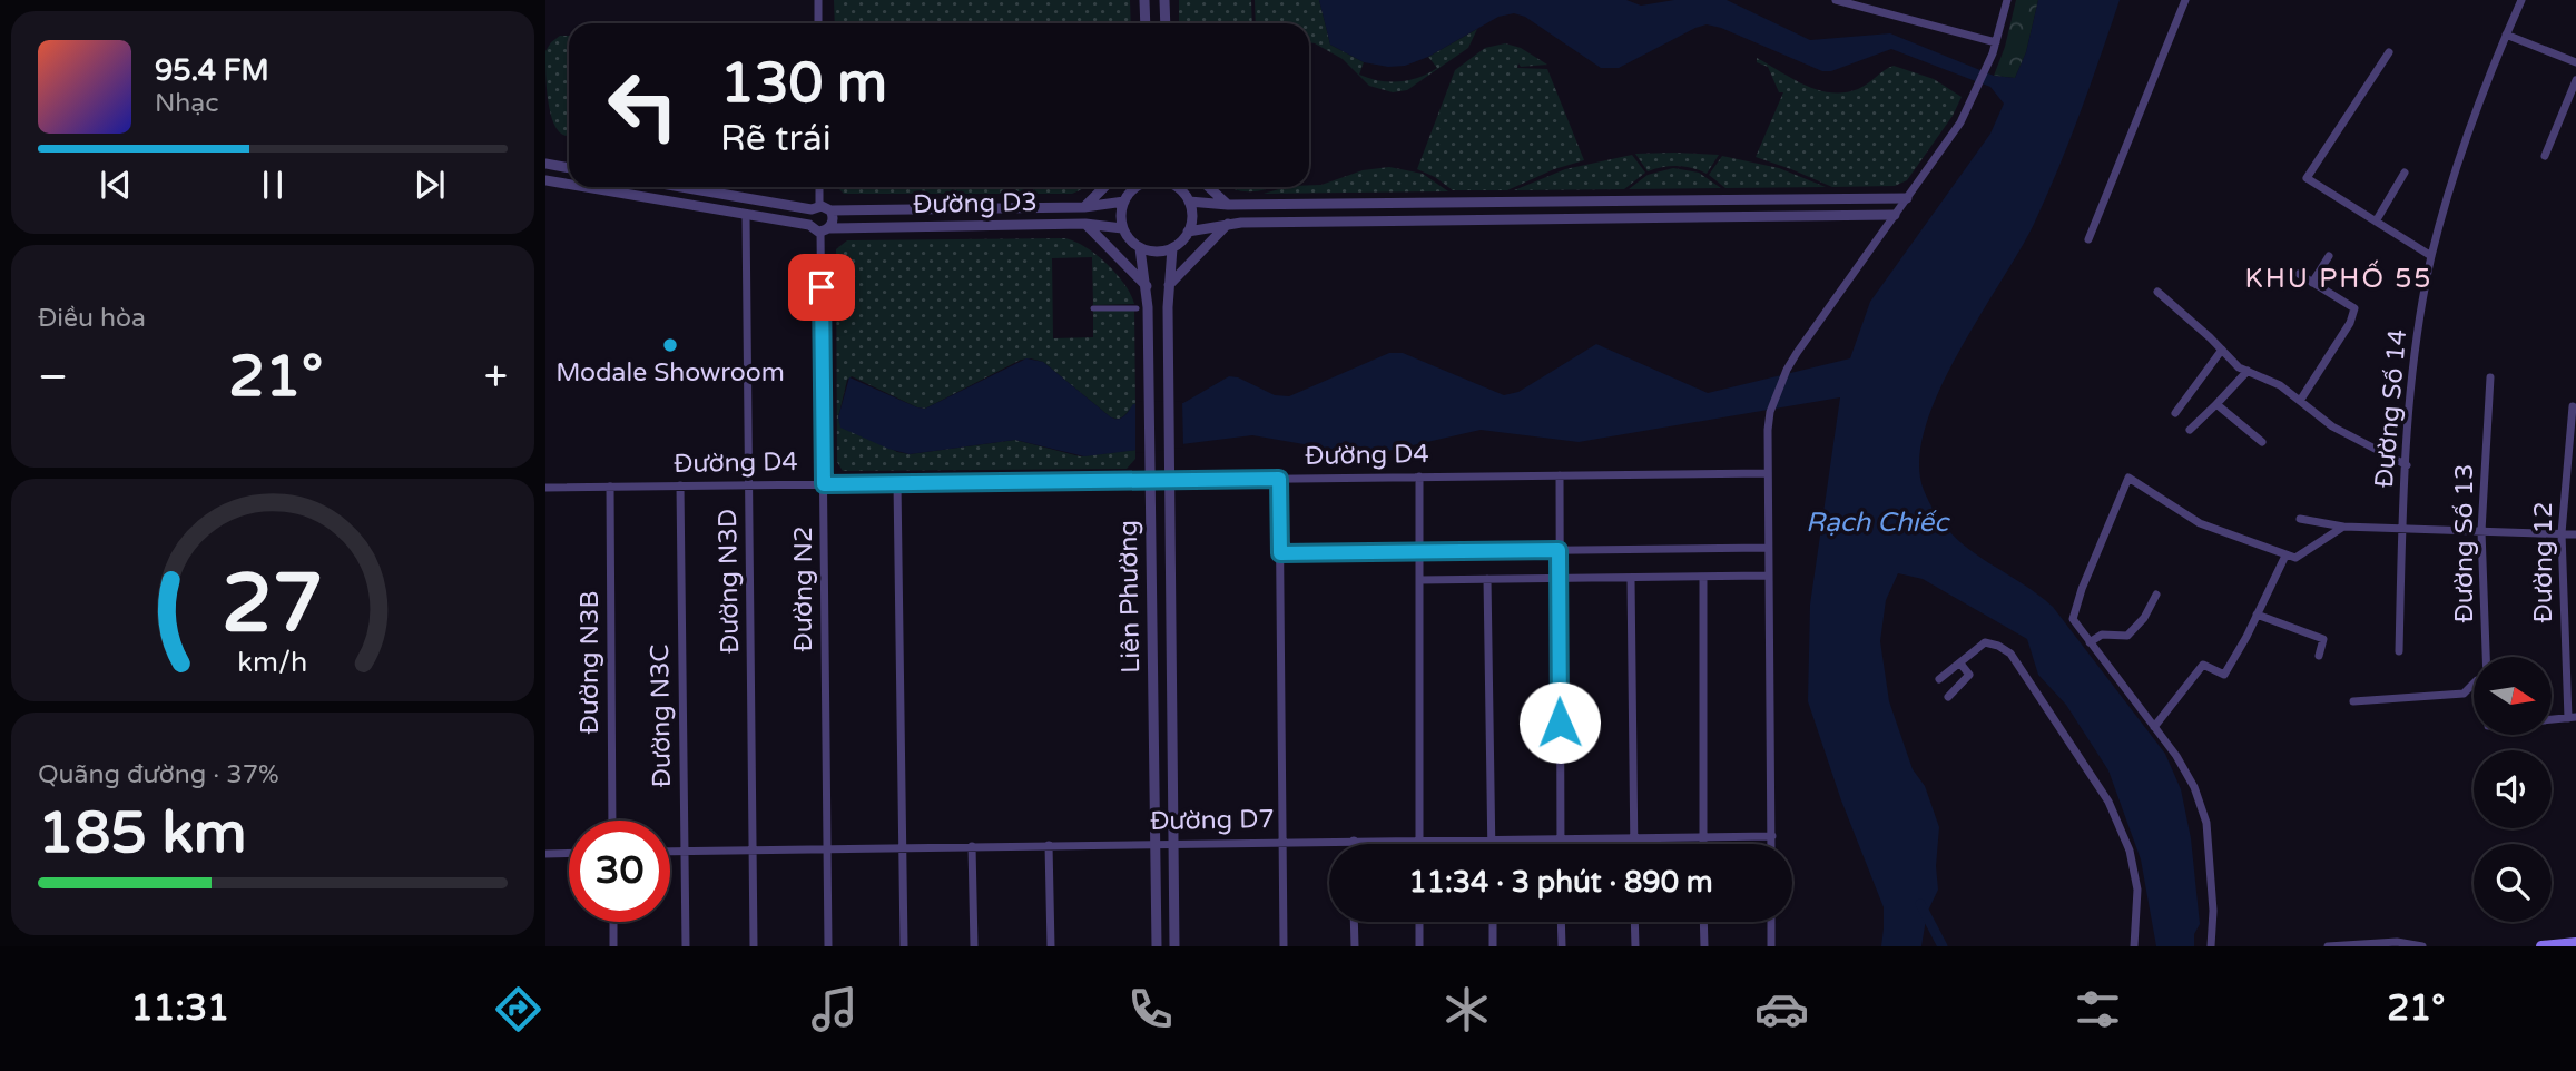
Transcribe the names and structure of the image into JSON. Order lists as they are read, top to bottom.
{
  "streets": {
    "street": [
      "Đường D3",
      "Đường Số 14",
      "Đường D4",
      "Đường Số 13",
      "Đường 12",
      "Đường N3D",
      "Đường N2",
      "Liên Phường",
      "Đường N3B",
      "Đường N3C",
      "Đường D7"
    ]
  },
  "crossings": [
    ["Đường D3", "Đường N2"],
    ["Đường D4", "Đường N3D"],
    ["Đường D4", "Đường N2"],
    ["Đường D4", "Liên Phường"],
    ["Đường D4", "Đường N3B"],
    ["Đường D4", "Đường N3C"],
    ["Đường N3D", "Đường D7"],
    ["Đường N2", "Đường D7"],
    ["Liên Phường", "Đường D7"],
    ["Đường N3C", "Đường D7"]
  ],
  "districts": ["KHU PHỐ 55"],
  "water": ["Rạch Chiếc"],
  "places": ["Modale Showroom"],
  "north": "right",
  "page": {
    "turn": ["130 m", "Rẽ trái"],
    "song": ["95.4 FM", "Nhạc"],
    "tile": [
      "Điều hòa",
      ["Quãng đường · 37%", "185 km"]
    ],
    "heat": ["−", "21°", "+"],
    "limit": "30",
    "trip": "11:34 · 3 phút · 890 m",
    "tabs": ["11:31", "21°"],
    "gauge": ["27", "km/h"]
  }
}
